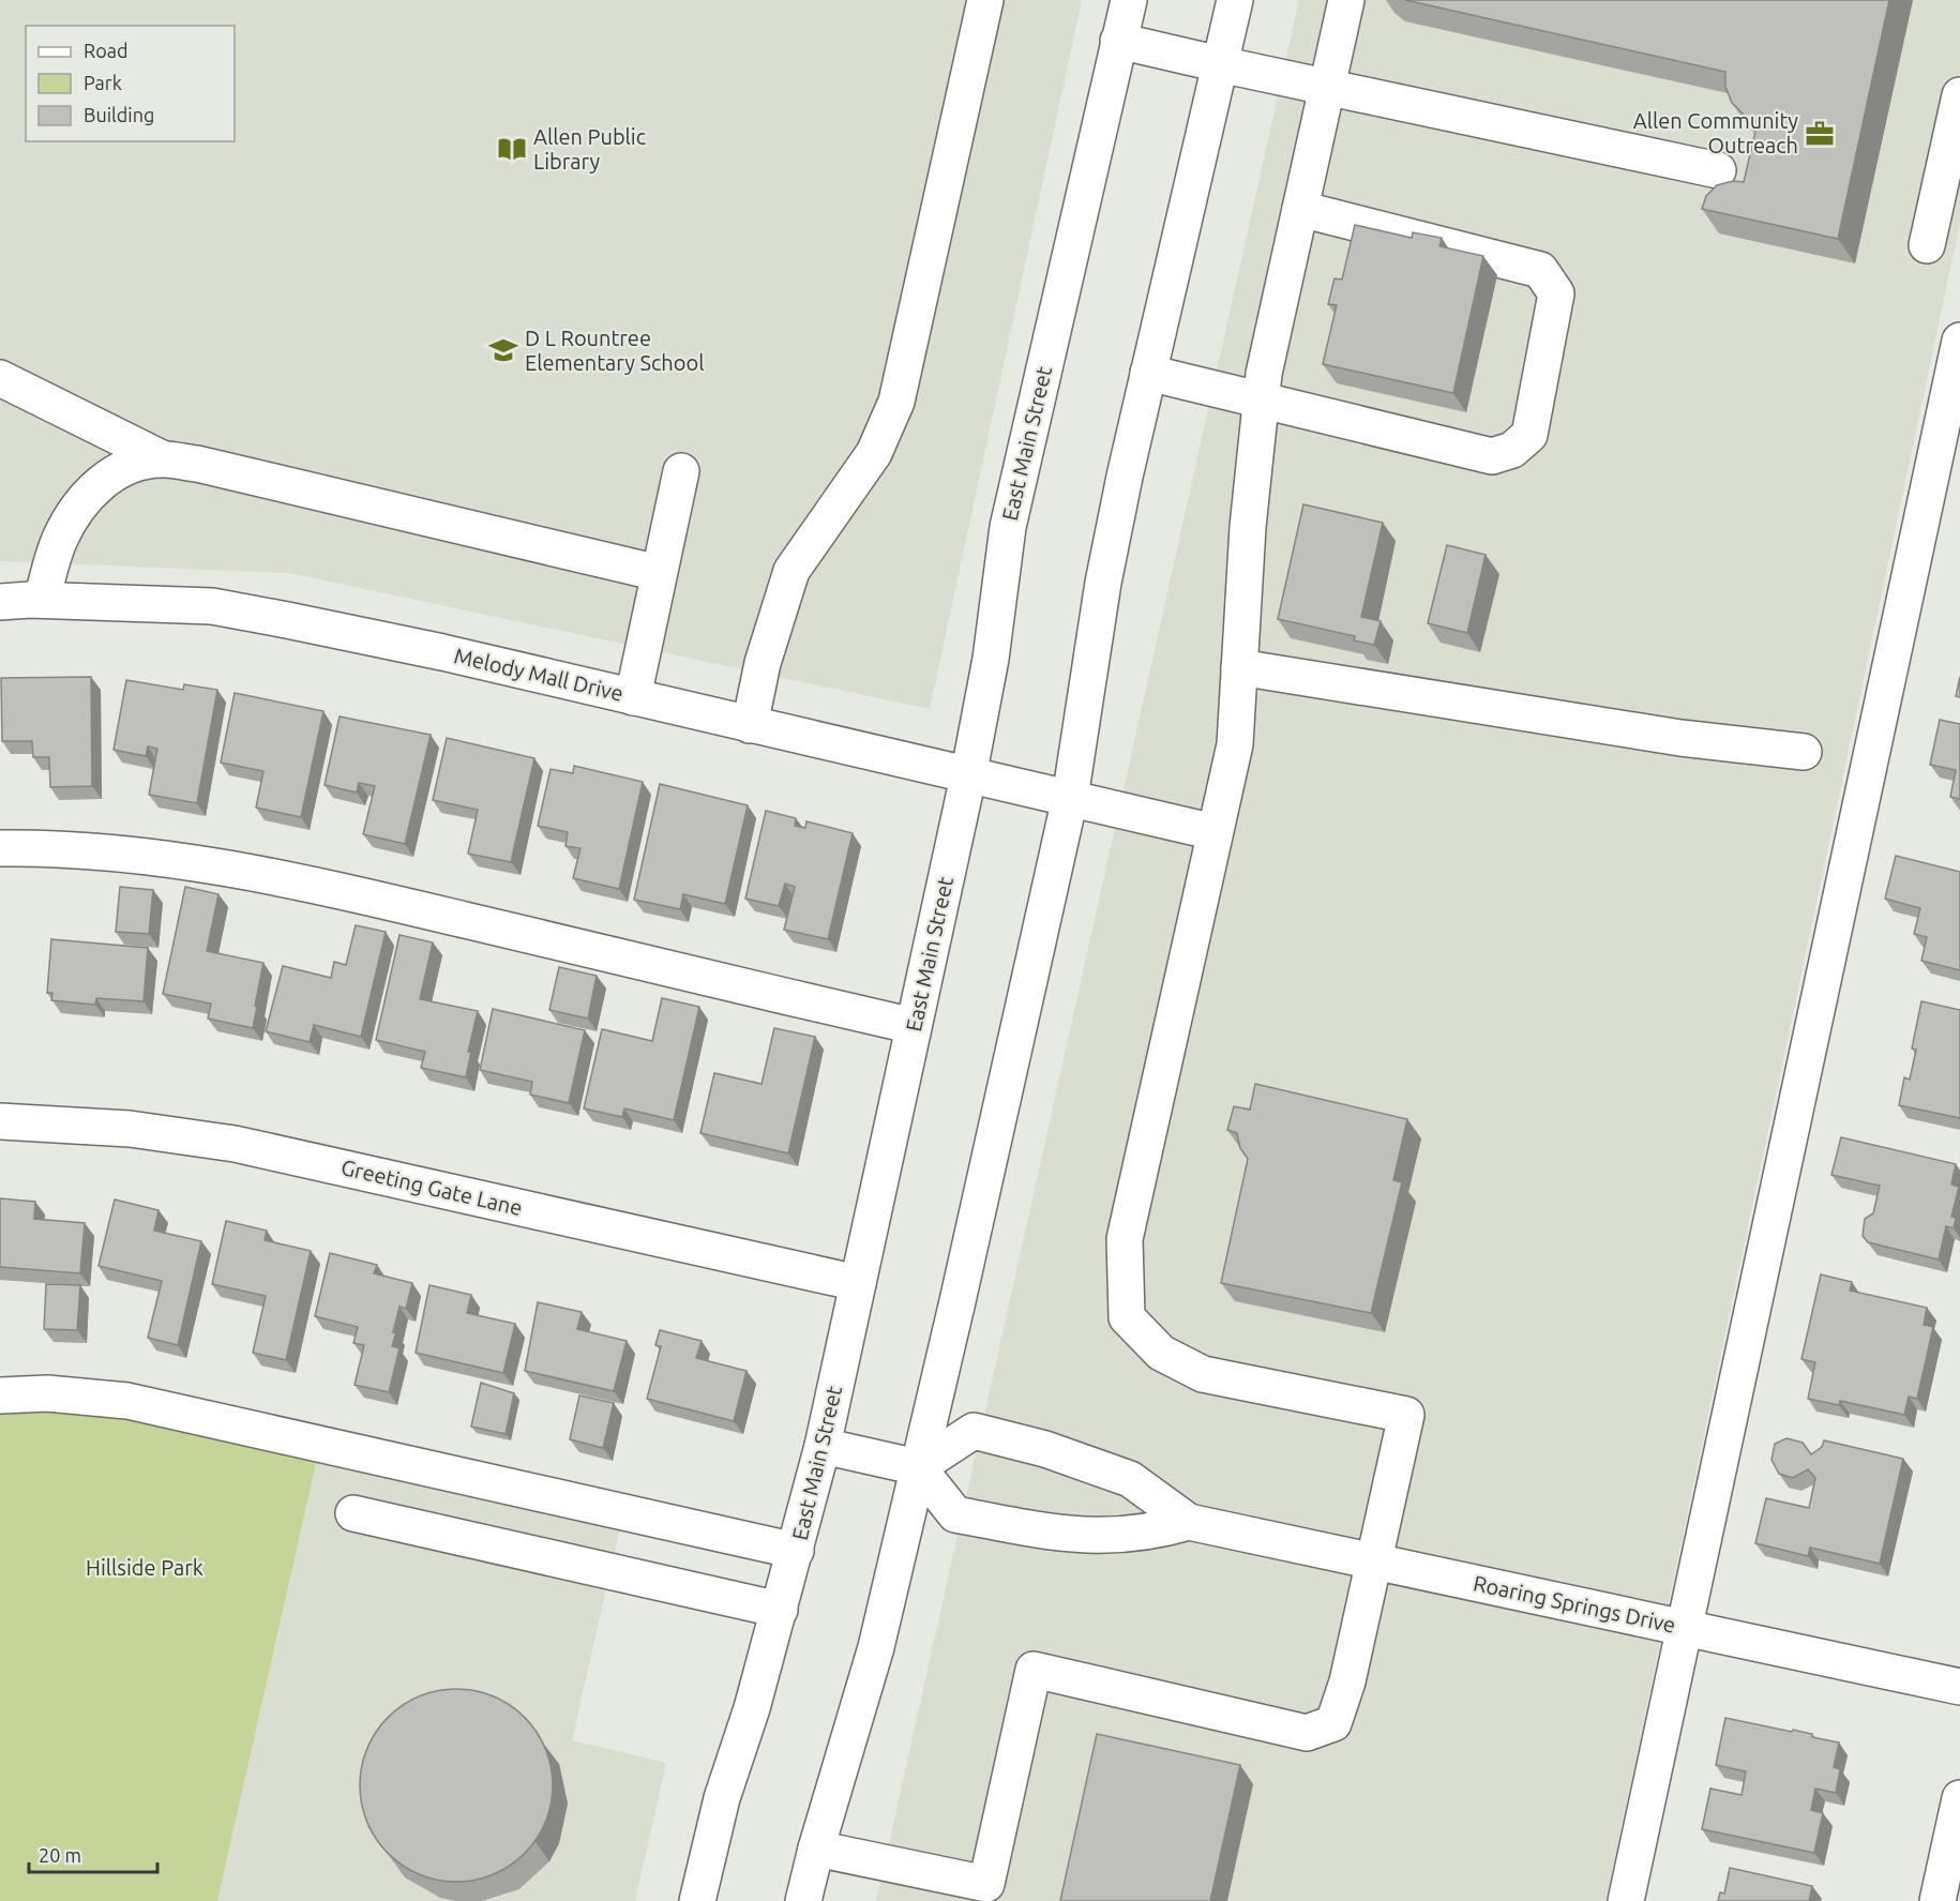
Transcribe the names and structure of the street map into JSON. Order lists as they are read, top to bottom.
{
  "streets": {
    "main road": [
      "East Main Street",
      "Melody Mall Drive",
      "Greeting Gate Lane",
      "Roaring Springs Drive"
    ]
  },
  "crossings": [
    ["East Main Street", "Melody Mall Drive"],
    ["East Main Street", "Greeting Gate Lane"]
  ],
  "parks": ["Hillside Park"],
  "places": {
    "office": ["Allen Community Outreach"],
    "library": ["Allen Public Library"],
    "school or university": ["D L Rountree Elementary School"]
  },
  "legend": ["Road", "Park", "Building"],
  "scale_bar": "20 m"
}
